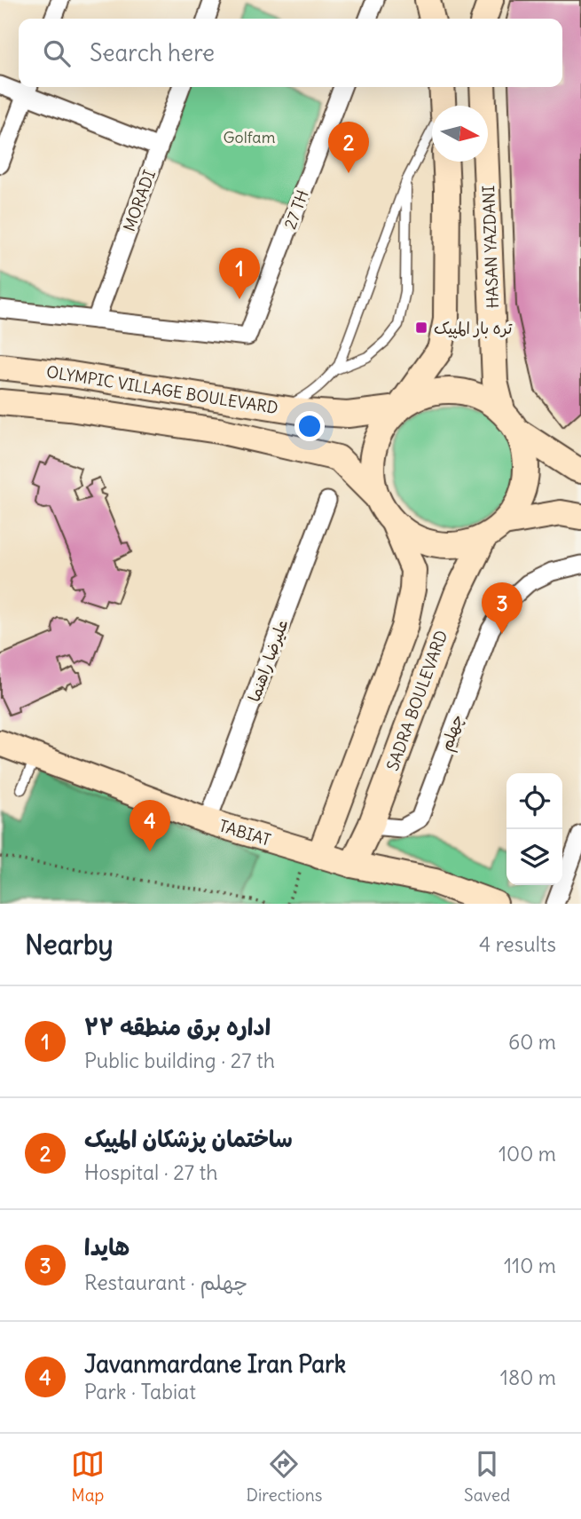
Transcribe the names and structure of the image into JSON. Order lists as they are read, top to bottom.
{
  "streets": {
    "main road": [
      "HASAN YAZDANI",
      "OLYMPIC VILLAGE BOULEVARD",
      "SADRA BOULEVARD",
      "TABIAT"
    ],
    "street": [
      "MORADI",
      "27 TH",
      "علیرضا راهنما",
      "چهلم"
    ]
  },
  "crossings": [
    ["MORADI", "27 TH"],
    ["HASAN YAZDANI", "OLYMPIC VILLAGE BOULEVARD"],
    ["HASAN YAZDANI", "SADRA BOULEVARD"],
    ["OLYMPIC VILLAGE BOULEVARD", "SADRA BOULEVARD"],
    ["علیرضا راهنما", "TABIAT"],
    ["SADRA BOULEVARD", "چهلم"],
    ["SADRA BOULEVARD", "TABIAT"]
  ],
  "parks": ["Golfam"],
  "places": {
    "transit": ["تره بار المپیک"]
  },
  "north": "right",
  "page": {
    "search": "Search here",
    "pins": [
      "2",
      "1",
      "3",
      "4"
    ],
    "heading": ["Nearby", "4 results"],
    "list": [
      {
        "mark": "1",
        "name": "اداره برق منطقه ۲۲",
        "note": "Public building · 27 th",
        "value": "60 m"
      },
      {
        "mark": "2",
        "name": "ساختمان پزشکان المپیک",
        "note": "Hospital · 27 th",
        "value": "100 m"
      },
      {
        "mark": "3",
        "name": "هایدا",
        "note": "Restaurant · چهلم",
        "value": "110 m"
      },
      {
        "mark": "4",
        "name": "Javanmardane Iran Park",
        "note": "Park · Tabiat",
        "value": "180 m"
      }
    ],
    "nav": ["Map", "Directions", "Saved"]
  }
}
